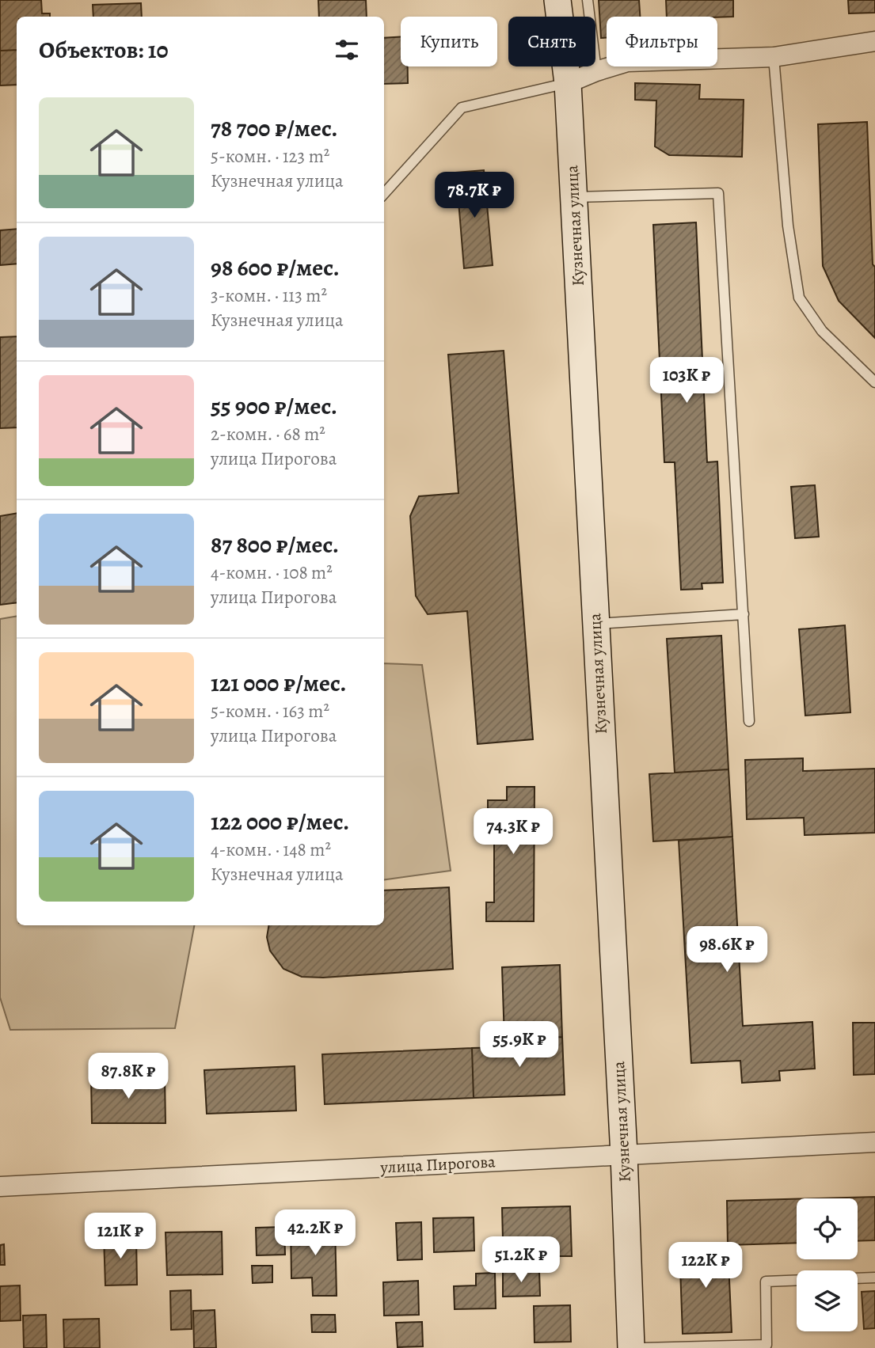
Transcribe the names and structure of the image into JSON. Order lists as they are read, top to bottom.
{
  "streets": {
    "street": ["Кузнечная улица", "улица Пирогова"]
  },
  "crossings": [
    ["Кузнечная улица", "улица Пирогова"]
  ],
  "page": {
    "chip": ["Купить", "Снять", "Фильтры"],
    "heading": "Объектов: 10",
    "list": [
      {
        "name": "78 700 ₽/мес.",
        "note": "5-комн. · 123 m² · Кузнечная улица"
      },
      {
        "name": "98 600 ₽/мес.",
        "note": "3-комн. · 113 m² · Кузнечная улица"
      },
      {
        "name": "55 900 ₽/мес.",
        "note": "2-комн. · 68 m² · улица Пирогова"
      },
      {
        "name": "87 800 ₽/мес.",
        "note": "4-комн. · 108 m² · улица Пирогова"
      },
      {
        "name": "121 000 ₽/мес.",
        "note": "5-комн. · 163 m² · улица Пирогова"
      },
      {
        "name": "122 000 ₽/мес.",
        "note": "4-комн. · 148 m² · Кузнечная улица"
      }
    ],
    "price": [
      "78.7K ₽",
      "103K ₽",
      "74.3K ₽",
      "98.6K ₽",
      "55.9K ₽",
      "87.8K ₽",
      "42.2K ₽",
      "121K ₽",
      "51.2K ₽",
      "122K ₽"
    ]
  }
}
